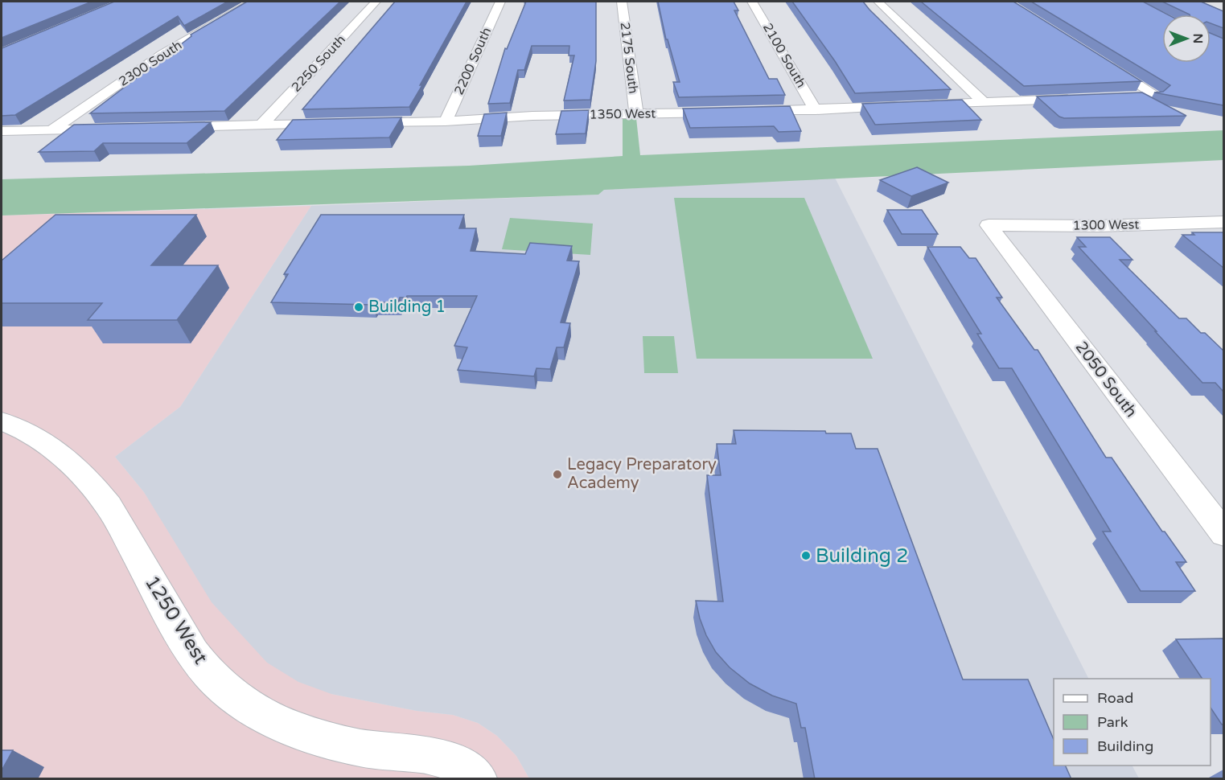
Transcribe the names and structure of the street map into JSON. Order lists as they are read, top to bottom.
{
  "streets": {
    "street": [
      "2100 South",
      "2175 South",
      "2200 South",
      "2300 South",
      "2250 South",
      "1350 West",
      "1300 West",
      "2050 South",
      "1250 West"
    ]
  },
  "crossings": [
    ["2175 South", "1350 West"],
    ["2200 South", "1350 West"],
    ["1300 West", "2050 South"]
  ],
  "places": ["Building 1", "Legacy Preparatory Academy", "Building 2"],
  "legend": ["Road", "Park", "Building"],
  "north": "right"
}
